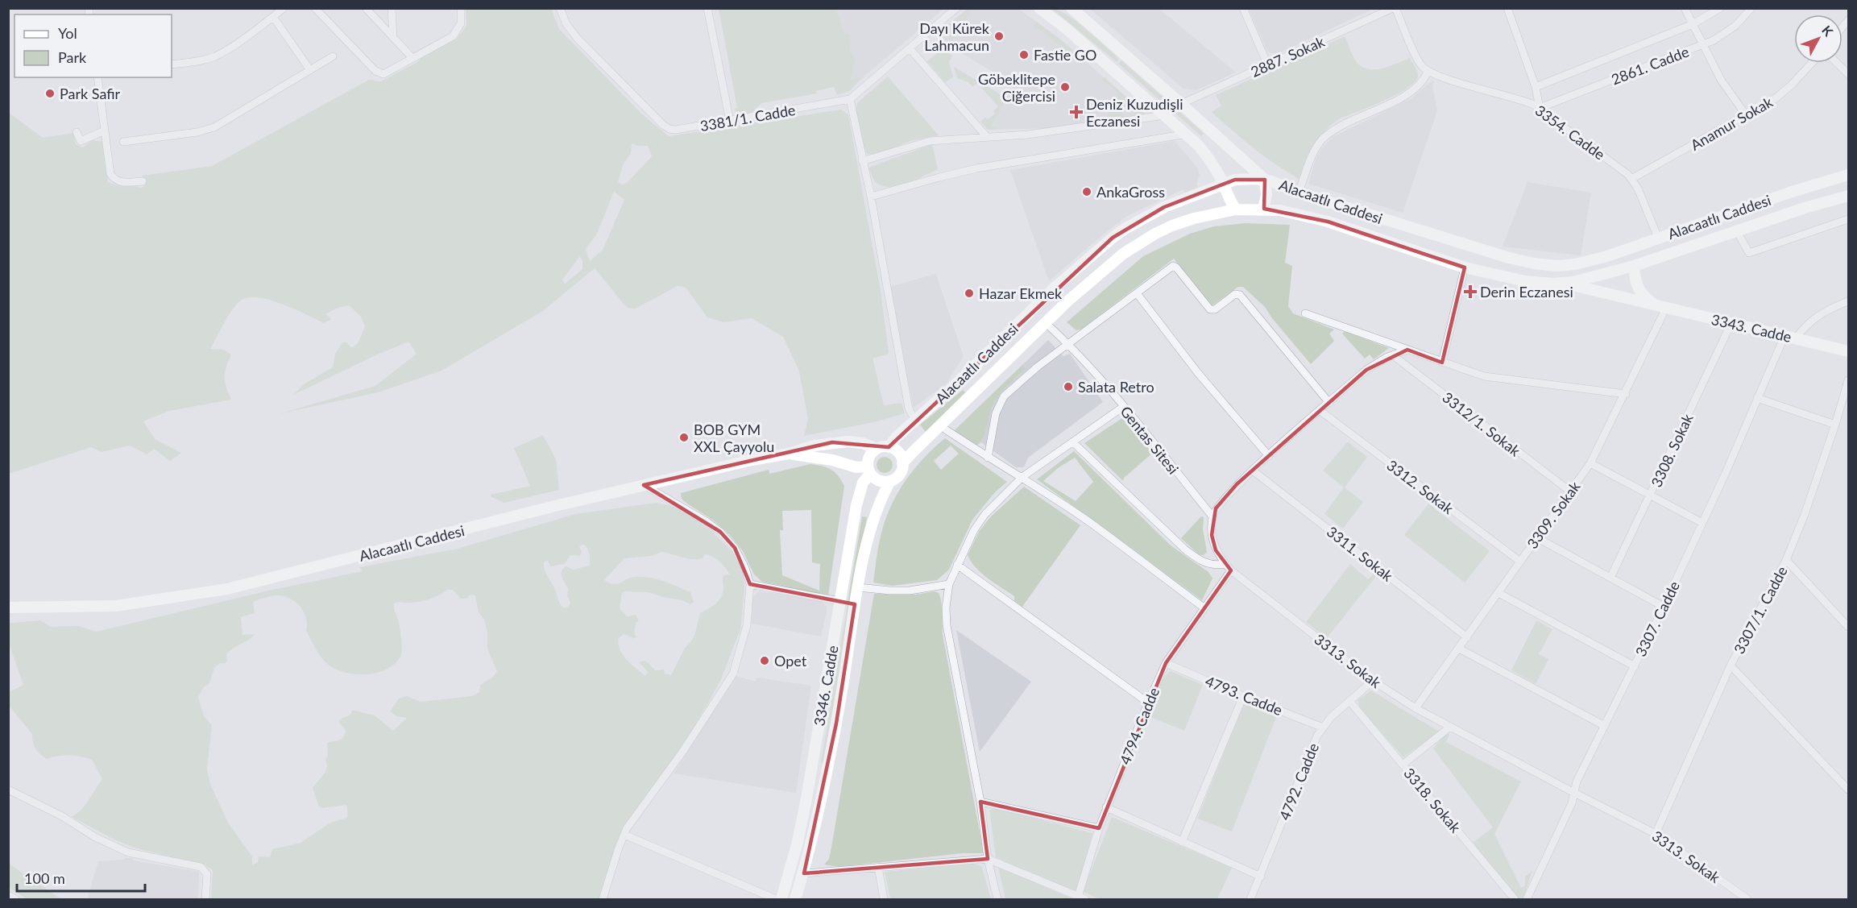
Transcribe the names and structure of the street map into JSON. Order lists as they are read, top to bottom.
{
  "streets": {
    "main road": ["Alacaatlı Caddesi", "3343. Cadde", "3346. Cadde"],
    "street": [
      "2887. Sokak",
      "2861. Cadde",
      "3381/1. Cadde",
      "Anamur Sokak",
      "3354. Cadde",
      "3312/1. Sokak",
      "Gentas Sitesi",
      "3308. Sokak",
      "3312. Sokak",
      "3309. Sokak",
      "3311. Sokak",
      "3307/1. Cadde",
      "3307. Cadde",
      "3313. Sokak",
      "4793. Cadde",
      "4794. Cadde",
      "4792. Cadde",
      "3318. Sokak"
    ]
  },
  "crossings": [
    ["2861. Cadde", "3354. Cadde"],
    ["Anamur Sokak", "3354. Cadde"],
    ["3354. Cadde", "Alacaatlı Caddesi"],
    ["Alacaatlı Caddesi", "3343. Cadde"],
    ["Alacaatlı Caddesi", "Gentas Sitesi"],
    ["Alacaatlı Caddesi", "3346. Cadde"],
    ["3343. Cadde", "3308. Sokak"],
    ["3343. Cadde", "3309. Sokak"],
    ["3343. Cadde", "3307. Cadde"],
    ["3312/1. Sokak", "3309. Sokak"],
    ["Gentas Sitesi", "3313. Sokak"],
    ["3312. Sokak", "3309. Sokak"],
    ["3309. Sokak", "3311. Sokak"],
    ["3309. Sokak", "3313. Sokak"],
    ["3307/1. Cadde", "3313. Sokak"],
    ["3307. Cadde", "3313. Sokak"],
    ["3313. Sokak", "4794. Cadde"],
    ["3313. Sokak", "4792. Cadde"],
    ["4793. Cadde", "4794. Cadde"],
    ["4793. Cadde", "4792. Cadde"],
    ["4792. Cadde", "3318. Sokak"]
  ],
  "places": {
    "other": [
      "Dayı Kürek Lahmacun",
      "Fastie GO",
      "Göbeklitepe Ciğercisi",
      "Park Safir",
      "AnkaGross",
      "Hazar Ekmek",
      "Salata Retro",
      "BOB GYM XXL Çayyolu",
      "Opet"
    ],
    "health": ["Deniz Kuzudişli Eczanesi", "Derin Eczanesi"]
  },
  "legend": ["Yol", "Park"],
  "scale_bar": "100 m",
  "north": "top right"
}
